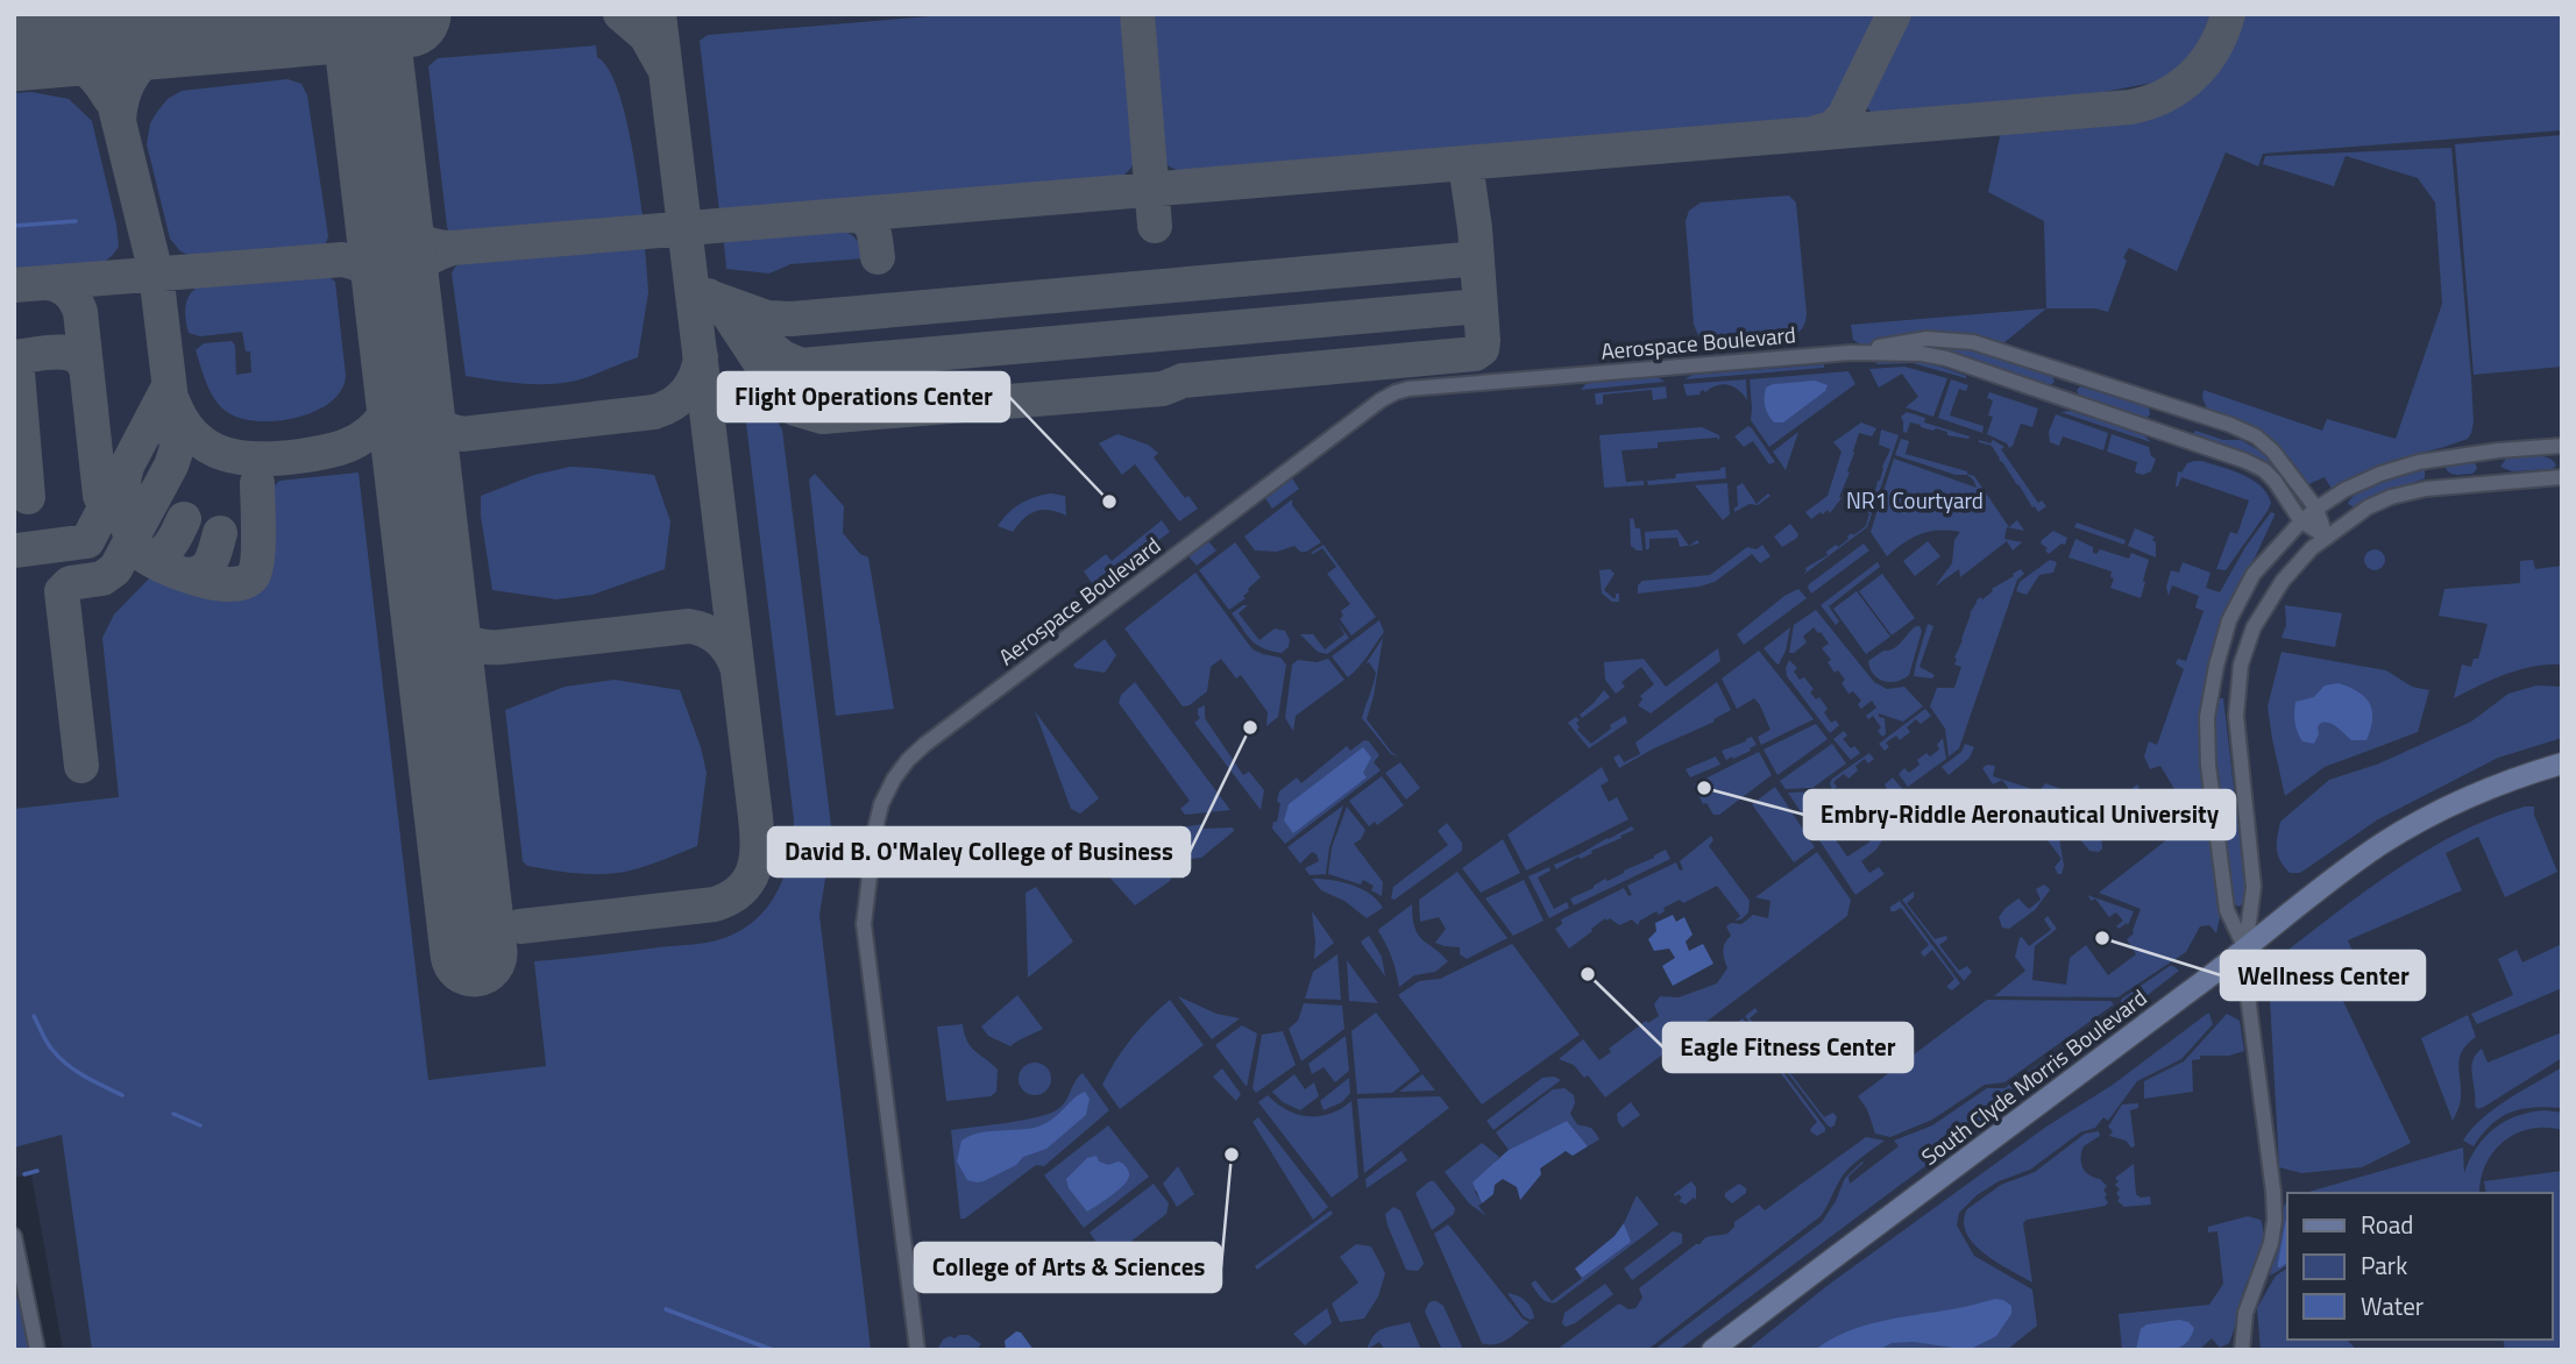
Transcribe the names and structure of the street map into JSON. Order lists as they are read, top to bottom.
{
  "streets": {
    "main road": ["South Clyde Morris Boulevard"],
    "street": ["Aerospace Boulevard"]
  },
  "parks": ["NR1 Courtyard"],
  "places": [
    "Flight Operations Center",
    "David B. O'Maley College of Business",
    "Embry-Riddle Aeronautical University",
    "Wellness Center",
    "Eagle Fitness Center",
    "College of Arts & Sciences"
  ],
  "legend": ["Road", "Park", "Water"]
}
